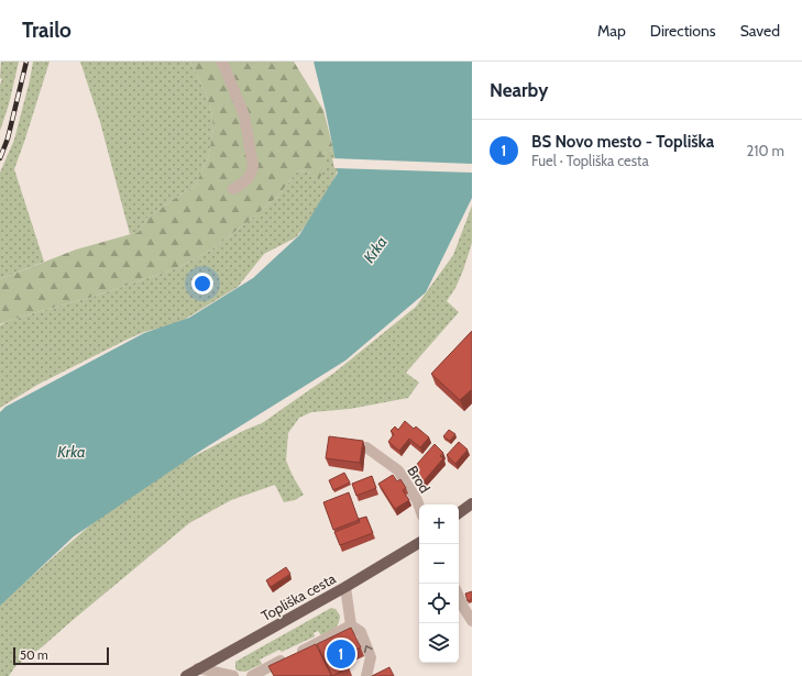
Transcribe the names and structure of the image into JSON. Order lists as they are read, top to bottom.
{
  "streets": {
    "main road": ["Topliška cesta"],
    "street": ["Brod"]
  },
  "water": ["Krka"],
  "scale_bar": "50 m",
  "page": {
    "header": "Trailo",
    "nav": ["Map", "Directions", "Saved"],
    "heading": "Nearby",
    "list": [
      {
        "mark": "1",
        "name": "BS Novo mesto - Topliška",
        "note": "Fuel · Topliška cesta",
        "value": "210 m"
      }
    ],
    "map_buttons": ["+", "−"],
    "pins": "1",
    "scale": "50 m"
  }
}
